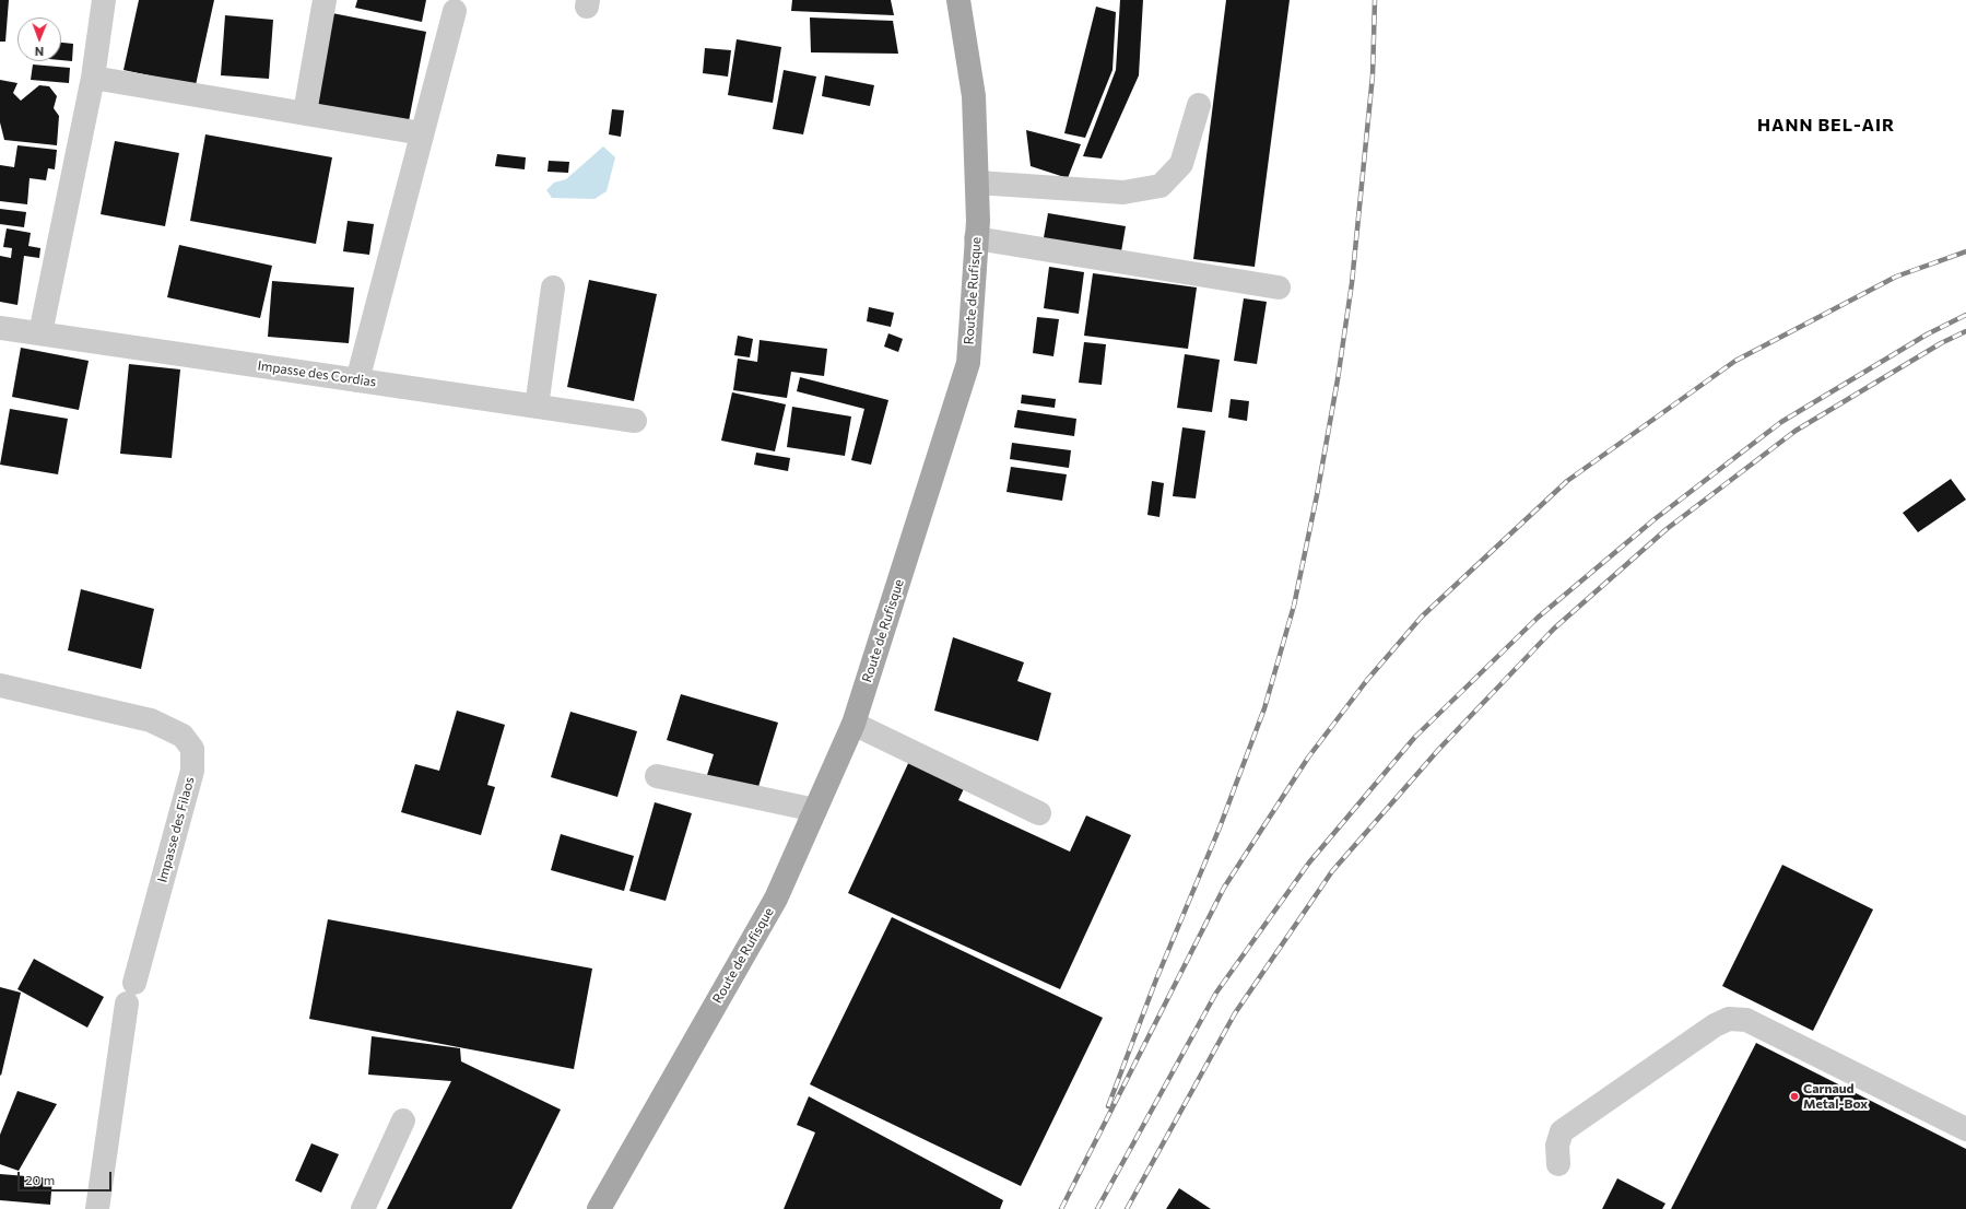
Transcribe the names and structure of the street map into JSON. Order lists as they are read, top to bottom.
{
  "streets": {
    "main road": ["Route de Rufisque"],
    "street": ["Impasse des Cordias", "Impasse des Filaos"]
  },
  "districts": ["HANN BEL-AIR"],
  "places": ["Carnaud Metal-Box"],
  "scale_bar": "20 m",
  "north": "bottom"
}
